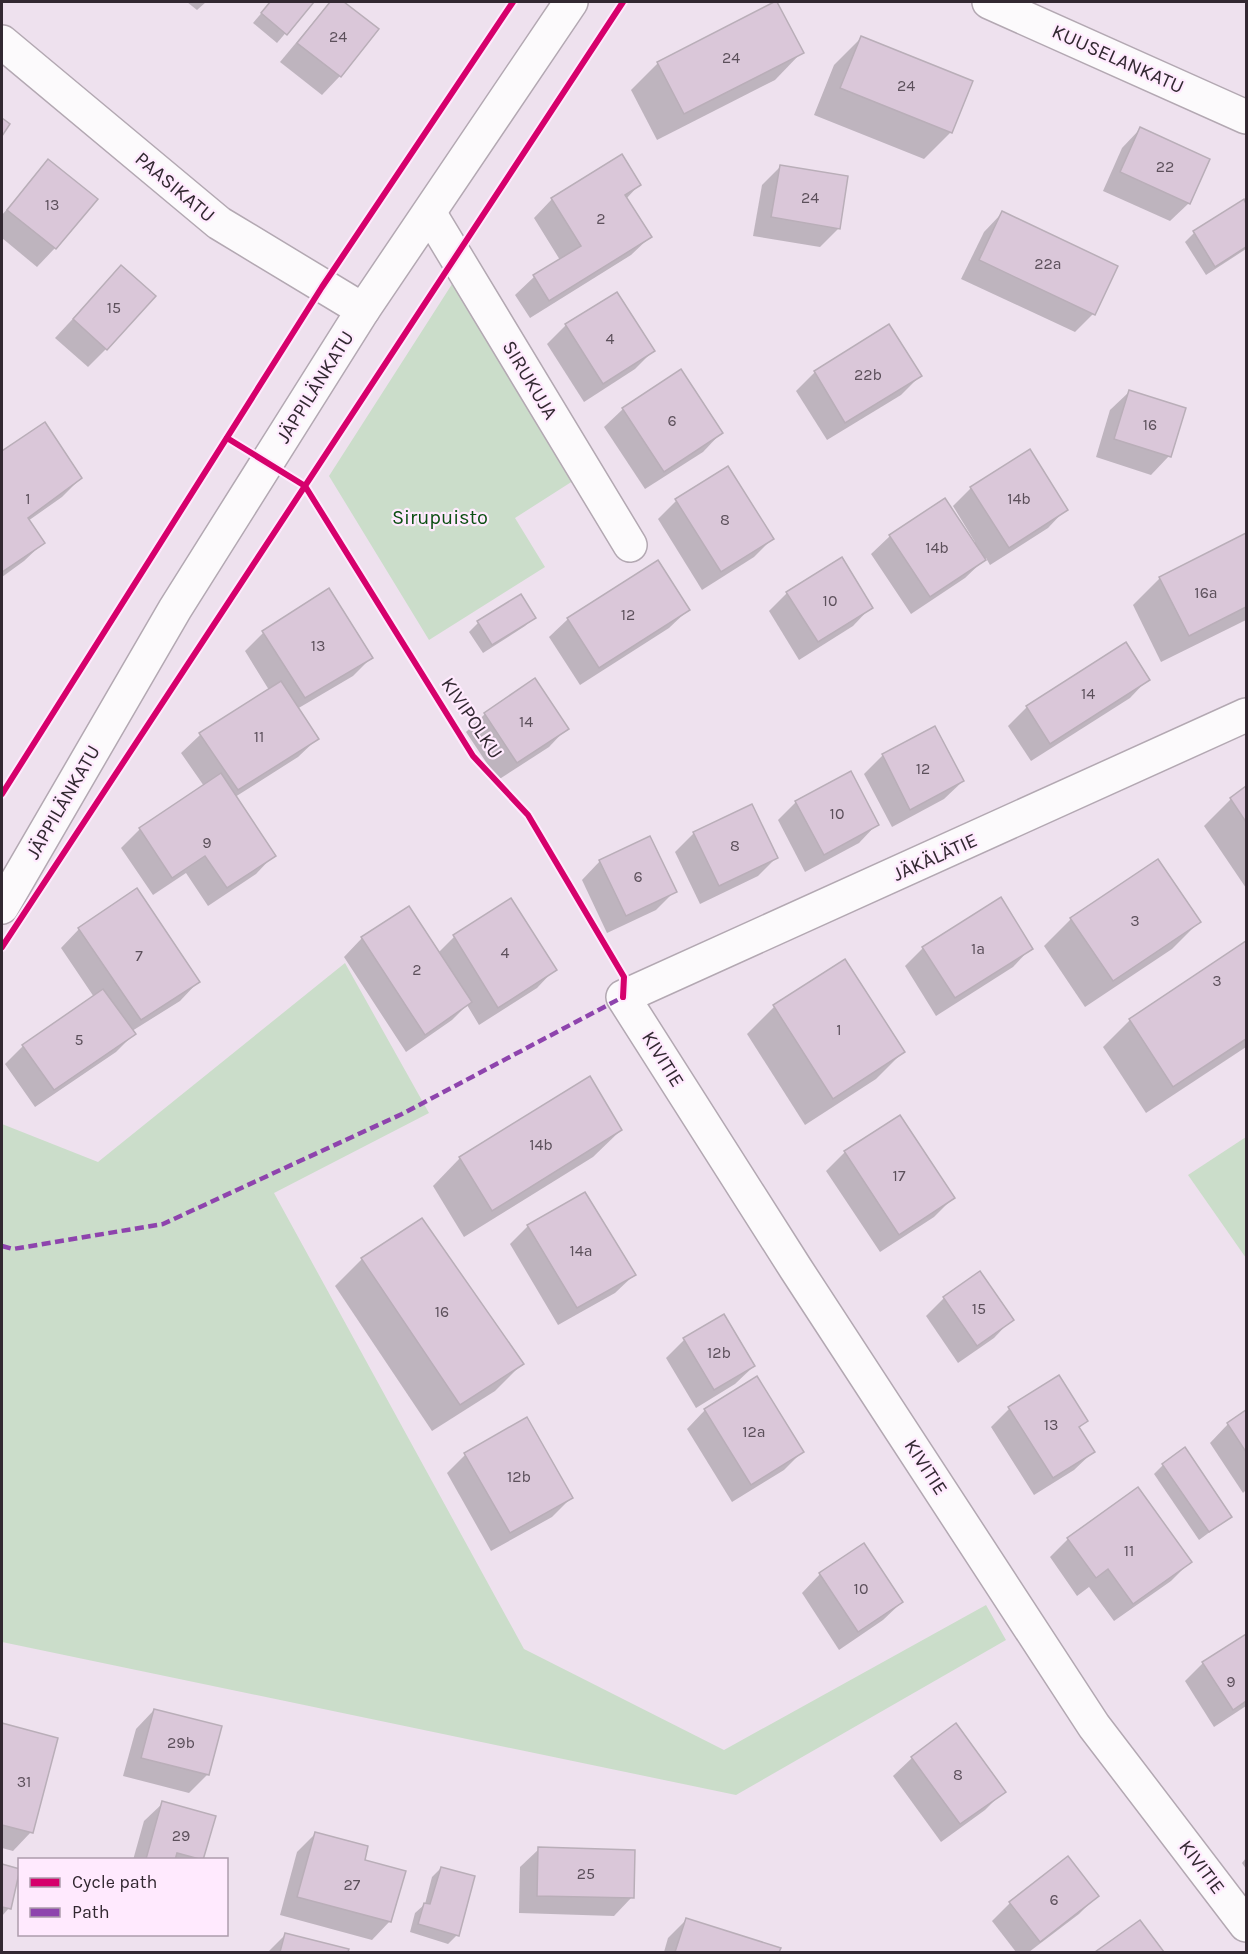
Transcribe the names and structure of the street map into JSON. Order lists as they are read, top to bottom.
{
  "streets": {
    "street": [
      "KUUSELANKATU",
      "PAASIKATU",
      "SIRUKUJA",
      "JÄPPILÄNKATU",
      "JÄKÄLÄTIE",
      "KIVITIE"
    ],
    "cycle path": ["KIVIPOLKU"]
  },
  "crossings": [
    ["PAASIKATU", "JÄPPILÄNKATU"],
    ["SIRUKUJA", "JÄPPILÄNKATU"],
    ["JÄKÄLÄTIE", "KIVITIE"]
  ],
  "parks": ["Sirupuisto"],
  "house_numbers": [
    "24",
    "24",
    "24",
    "22",
    "24",
    "13",
    "2",
    "22a",
    "15",
    "4",
    "22b",
    "6",
    "16",
    "1",
    "14b",
    "8",
    "14b",
    "16a",
    "10",
    "12",
    "13",
    "14",
    "14",
    "11",
    "12",
    "10",
    "9",
    "8",
    "6",
    "3",
    "1a",
    "4",
    "7",
    "2",
    "3",
    "1",
    "5",
    "14b",
    "17",
    "14a",
    "15",
    "16",
    "12b",
    "13",
    "12a",
    "12b",
    "11",
    "10",
    "9",
    "29b",
    "8",
    "31",
    "29",
    "25",
    "27",
    "6"
  ],
  "legend": ["Cycle path", "Path"]
}
